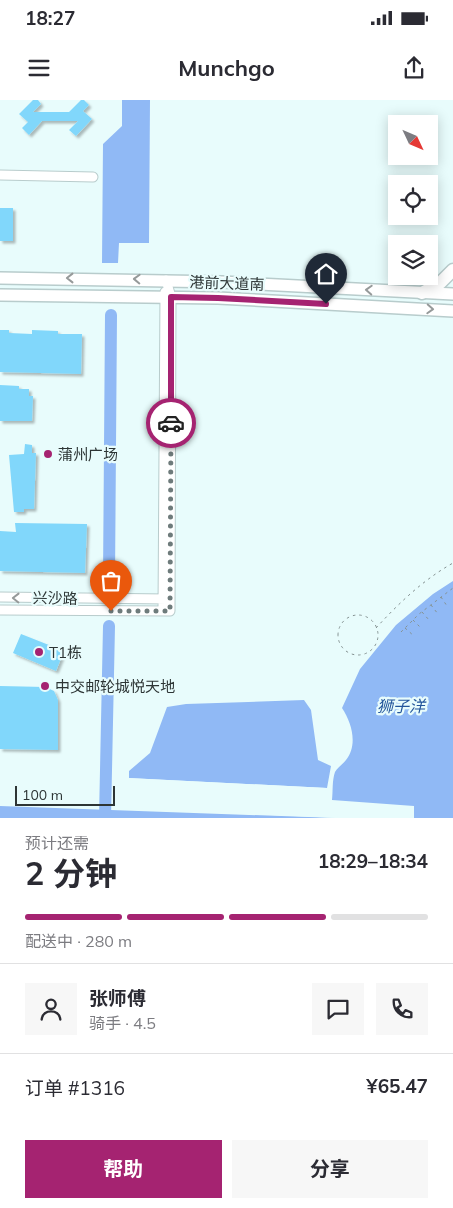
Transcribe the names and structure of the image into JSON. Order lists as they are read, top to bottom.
{
  "streets": {
    "main road": ["港前大道南"],
    "street": ["兴沙路"]
  },
  "water": ["狮子洋"],
  "places": ["蒲州广场", "T1栋", "中交邮轮城悦天地"],
  "scale_bar": "100 m",
  "north": "bottom right",
  "page": {
    "status": "18:27",
    "header": "Munchgo",
    "scale": "100 m",
    "heading": ["2 分钟", "预计还需", "18:29–18:34"],
    "panel": [
      "张师傅",
      "骑手 · 4.5",
      "订单 #1316",
      "¥65.47"
    ],
    "bar": "配送中 · 280 m",
    "buttons": ["帮助", "分享"]
  }
}
